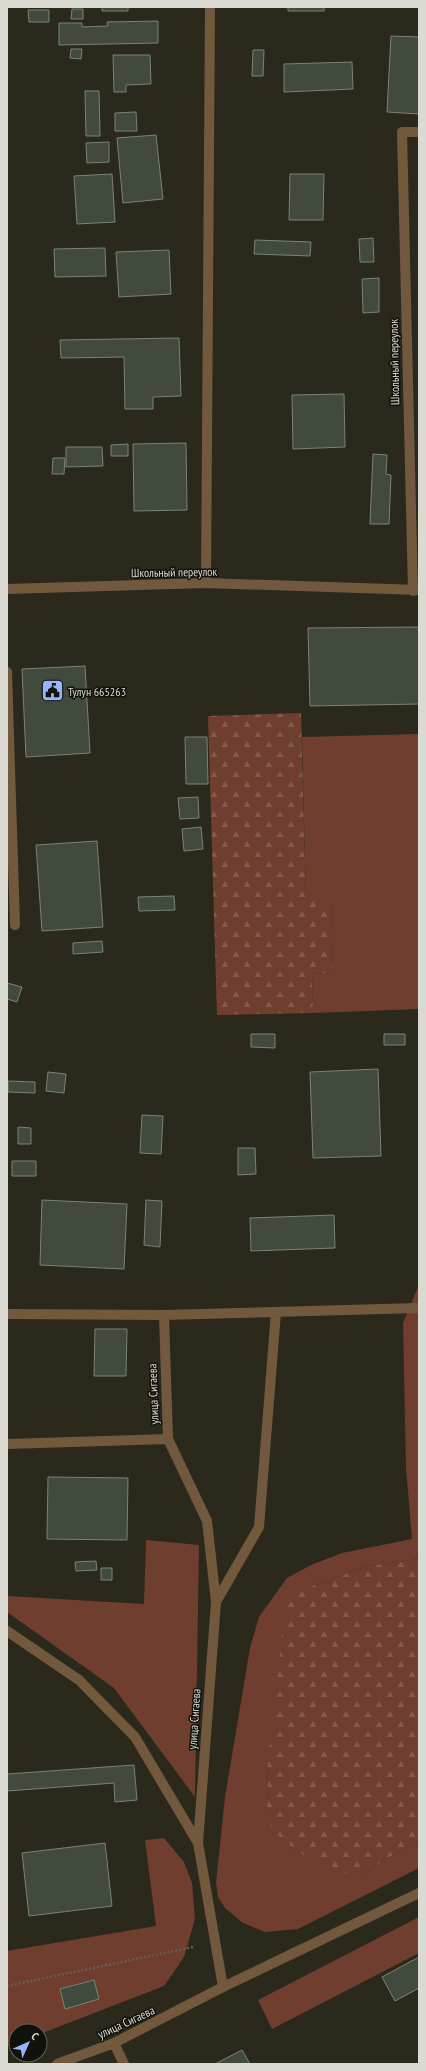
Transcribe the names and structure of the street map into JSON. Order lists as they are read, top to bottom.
{
  "streets": {
    "street": ["Школьный переулок", "улица Сигаева"]
  },
  "places": {
    "public building": ["Тулун 665263"]
  },
  "north": "top right"
}
